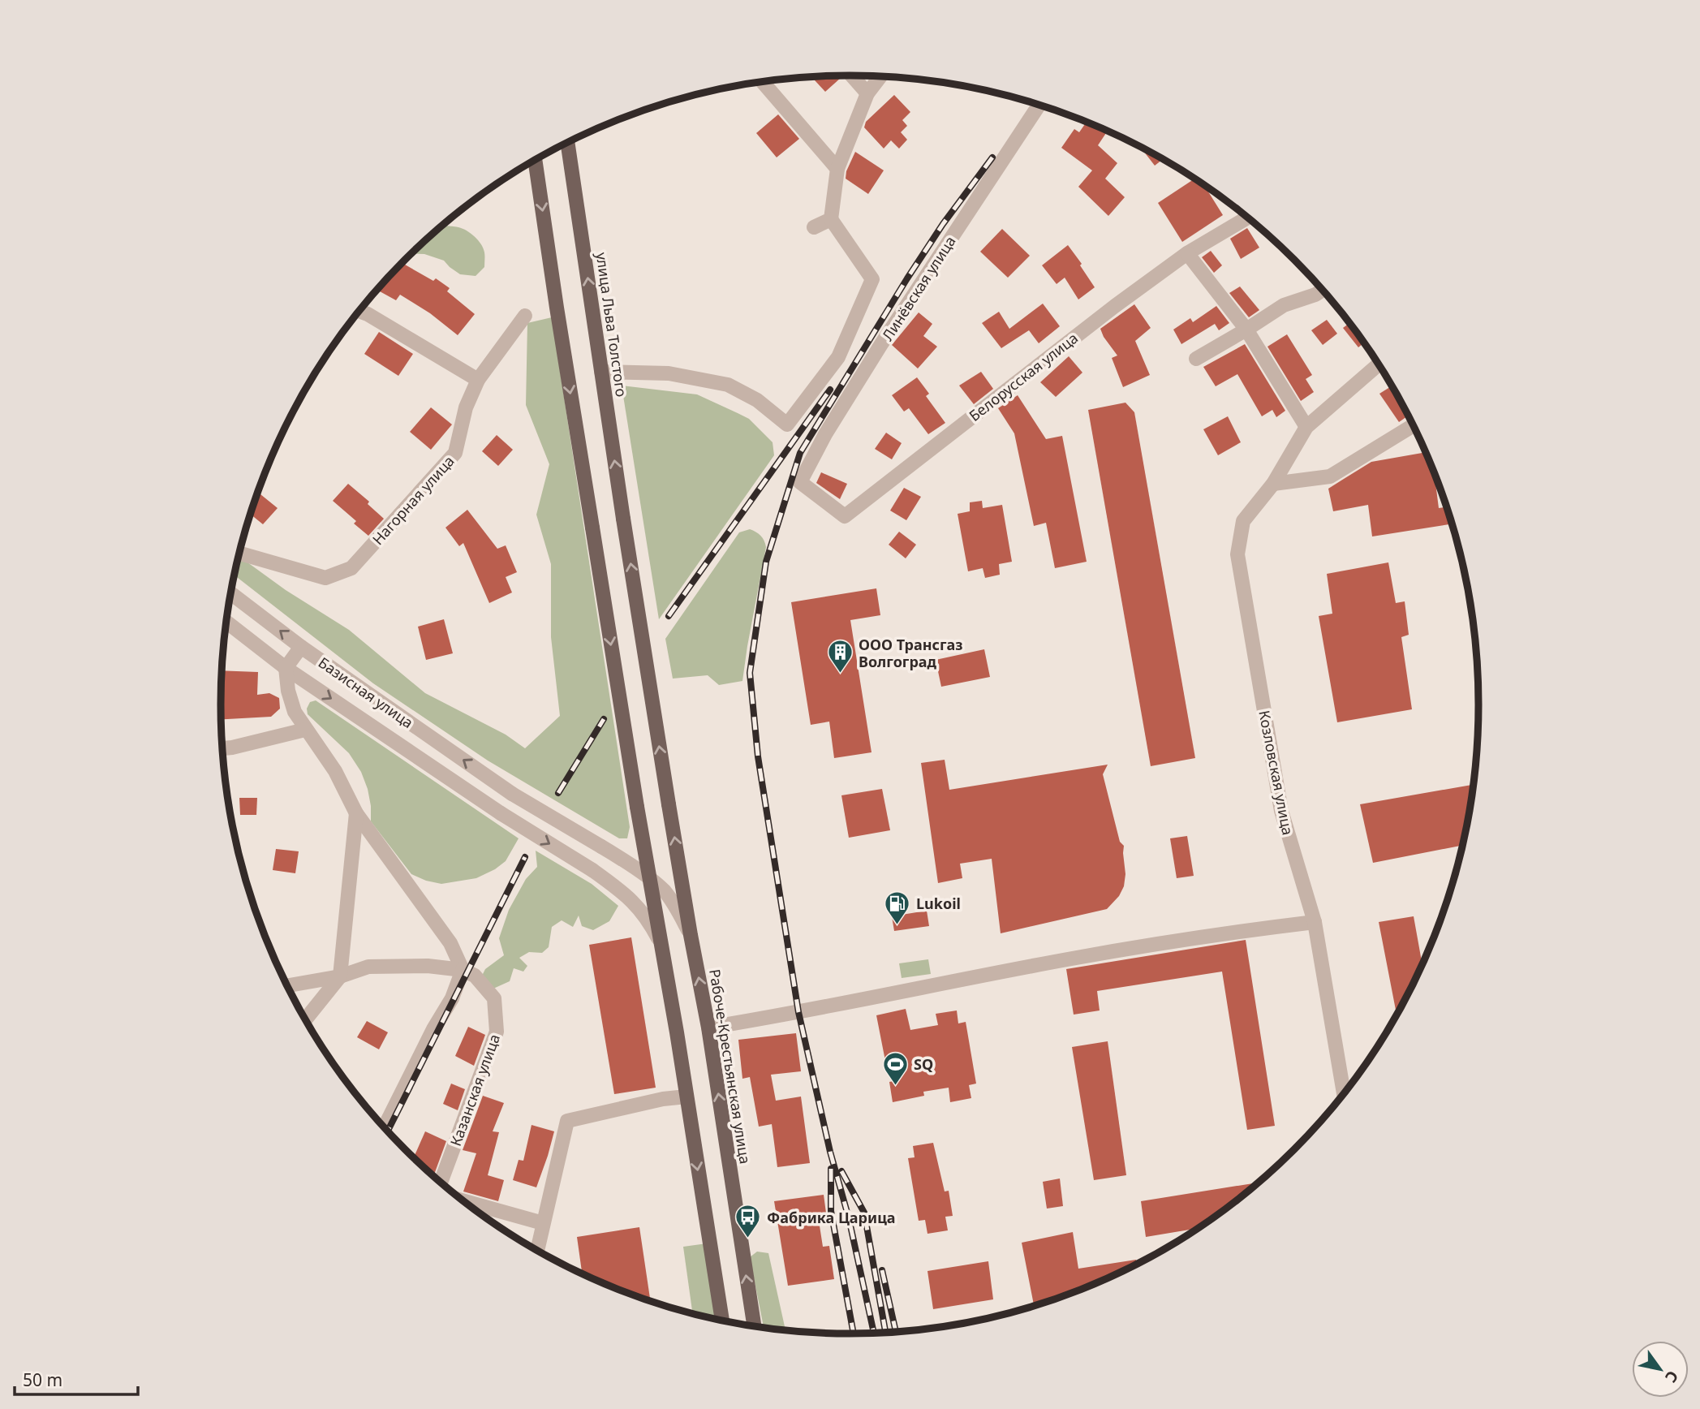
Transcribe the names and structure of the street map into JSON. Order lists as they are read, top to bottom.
{
  "streets": {
    "main road": ["улица Льва Толстого", "Рабоче-Крестьянская улица"],
    "street": [
      "Линёвская улица",
      "Белорусская улица",
      "Нагорная улица",
      "Базисная улица",
      "Козловская улица",
      "Казанская улица"
    ]
  },
  "crossings": [
    ["Линёвская улица", "Белорусская улица"],
    ["улица Льва Толстого", "Рабоче-Крестьянская улица"],
    ["Базисная улица", "Рабоче-Крестьянская улица"]
  ],
  "places": {
    "building": ["ООО Трансгаз Волгоград"],
    "fuel station": ["Lukoil"],
    "sports": ["SQ"],
    "bus stop": ["Фабрика Царица"]
  },
  "scale_bar": "50 m",
  "north": "bottom right"
}
